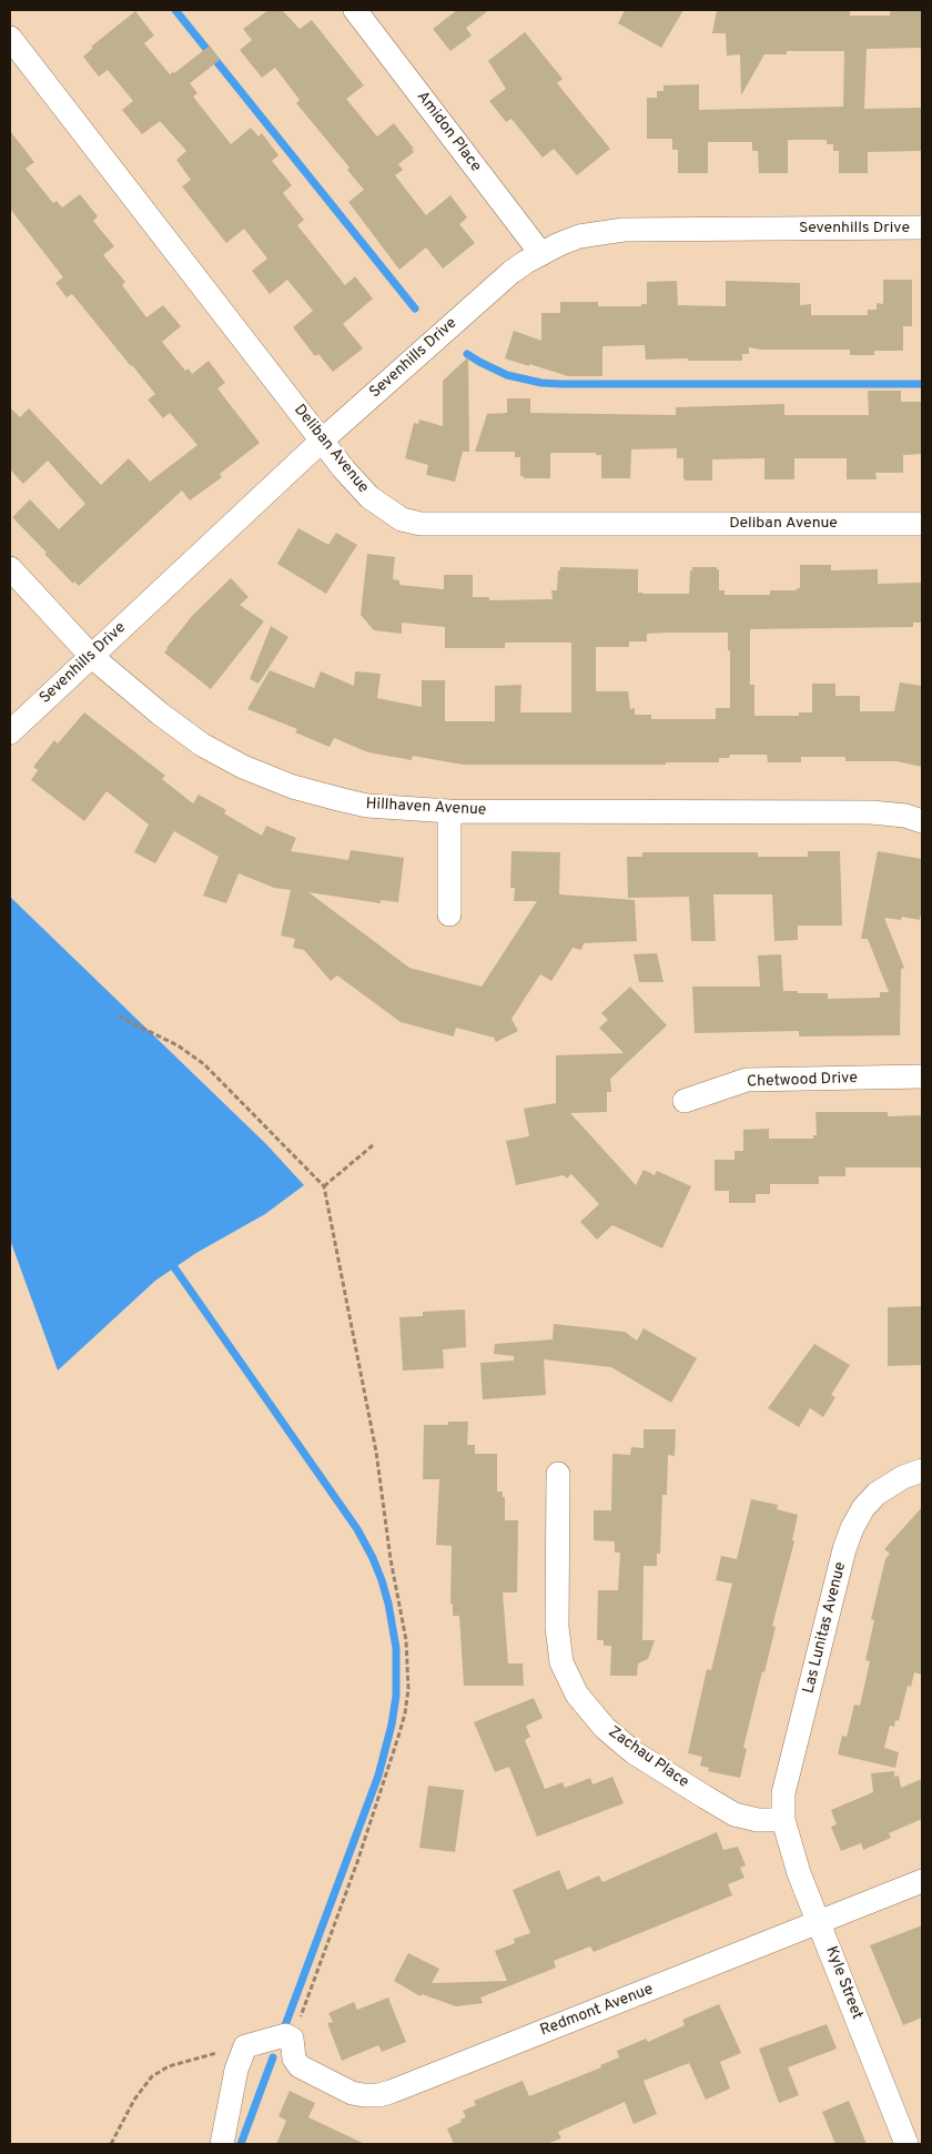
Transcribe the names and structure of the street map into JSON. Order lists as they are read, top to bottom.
{
  "streets": {
    "street": [
      "Amidon Place",
      "Sevenhills Drive",
      "Deliban Avenue",
      "Hillhaven Avenue",
      "Chetwood Drive",
      "Las Lunitas Avenue",
      "Zachau Place",
      "Kyle Street",
      "Redmont Avenue"
    ]
  },
  "crossings": [
    ["Amidon Place", "Sevenhills Drive"],
    ["Sevenhills Drive", "Deliban Avenue"],
    ["Sevenhills Drive", "Hillhaven Avenue"],
    ["Las Lunitas Avenue", "Zachau Place"],
    ["Las Lunitas Avenue", "Kyle Street"],
    ["Zachau Place", "Kyle Street"],
    ["Kyle Street", "Redmont Avenue"]
  ]
}
